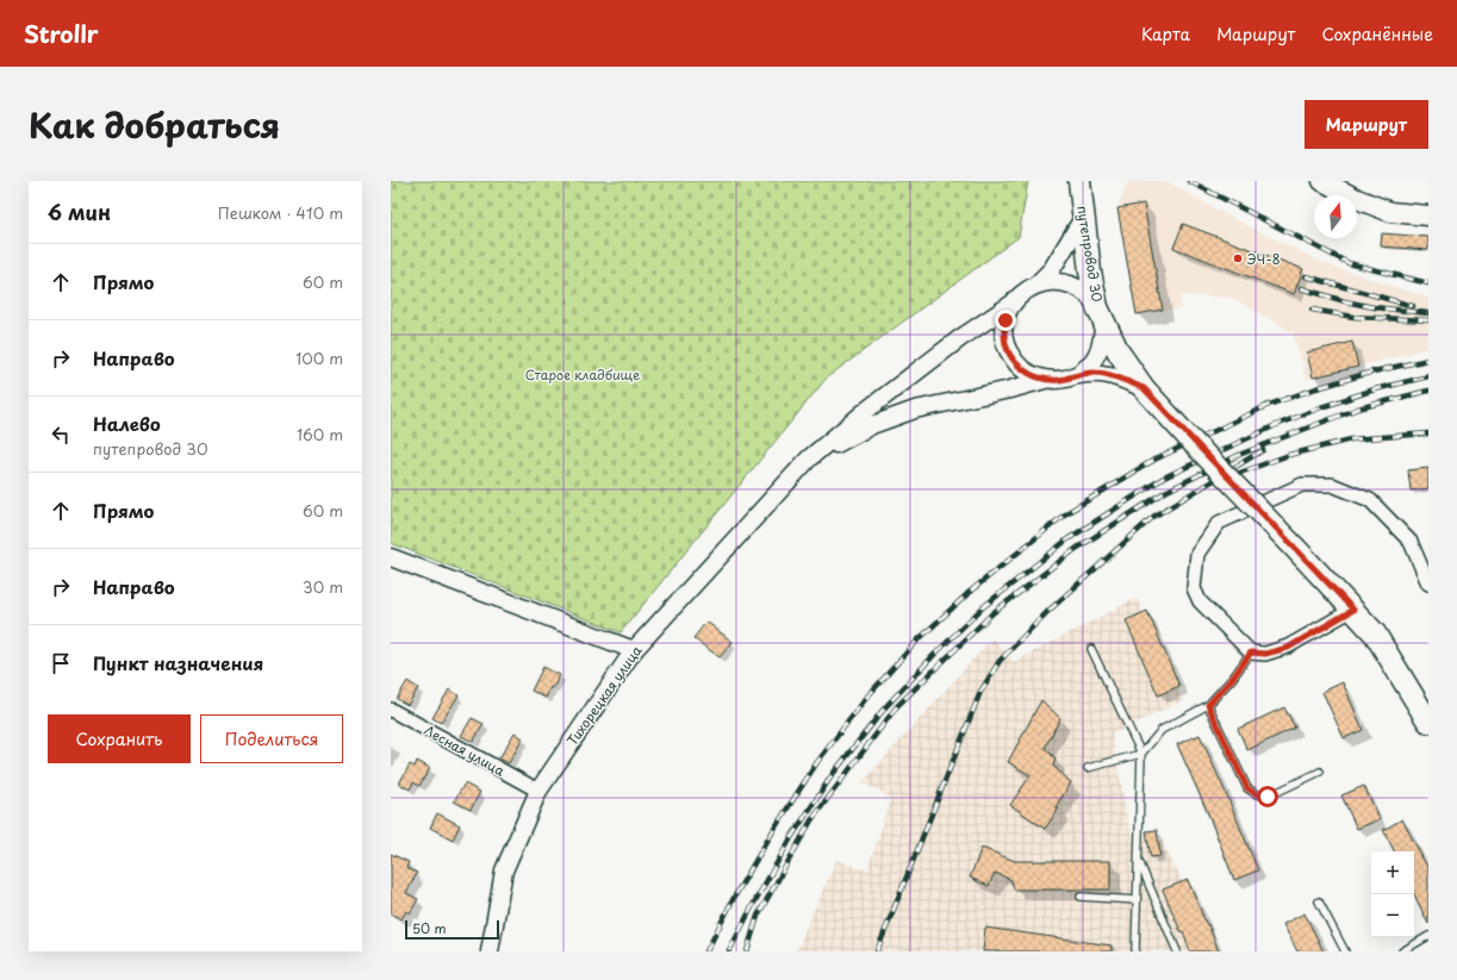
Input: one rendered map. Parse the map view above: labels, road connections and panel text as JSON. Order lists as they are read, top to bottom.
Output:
{
  "streets": {
    "main road": ["путепровод 30"],
    "street": ["Тихорецкая улица", "Лесная улица"]
  },
  "crossings": [
    ["Тихорецкая улица", "Лесная улица"]
  ],
  "parks": ["Старое кладбище"],
  "places": ["ЭЧ-8"],
  "scale_bar": "50 m",
  "north": "top",
  "page": {
    "header": "Strollr",
    "nav": ["Карта", "Маршрут", "Сохранённые"],
    "title": "Как добраться",
    "buttons": [
      "Маршрут",
      ["Сохранить", "Поделиться"]
    ],
    "heading": ["6 мин", "Пешком · 410 m"],
    "list": [
      ["Прямо", "60 m"],
      ["Направо", "100 m"],
      ["Налево", "путепровод 30", "160 m"],
      ["Прямо", "60 m"],
      ["Направо", "30 m"],
      "Пункт назначения"
    ],
    "map_buttons": ["+", "−"],
    "scale": "50 m"
  }
}
